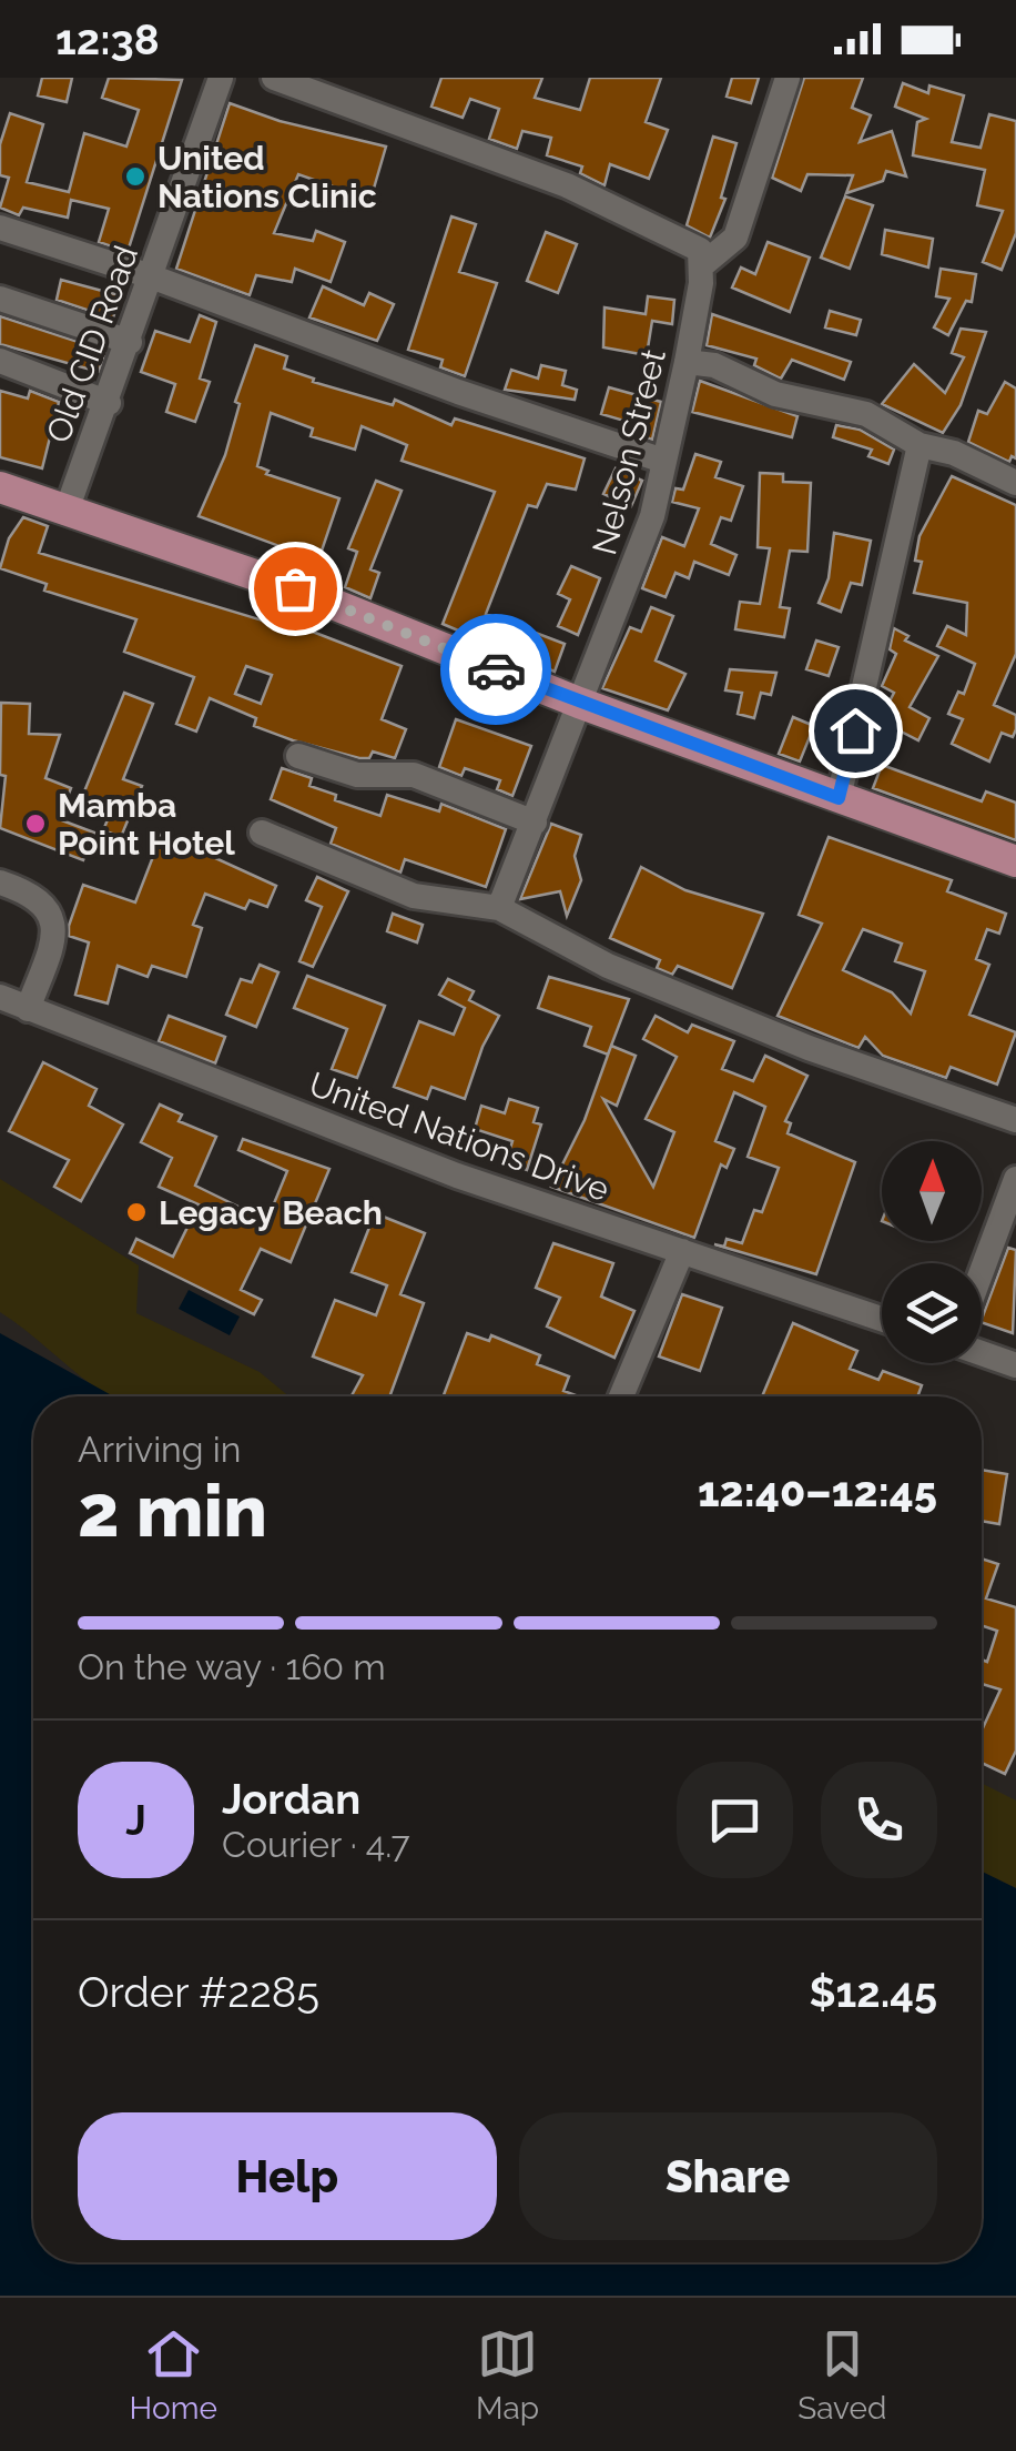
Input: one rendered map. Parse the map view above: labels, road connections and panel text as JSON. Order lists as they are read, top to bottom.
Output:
{
  "streets": {
    "street": ["Old CID Road", "Nelson Street", "United Nations Drive"]
  },
  "places": ["United Nations Clinic", "Mamba Point Hotel", "Legacy Beach"],
  "north": "top",
  "page": {
    "status": "12:38",
    "heading": ["2 min", "Arriving in", "12:40–12:45"],
    "panel": [
      "Jordan",
      "Courier · 4.7",
      "Order #2285",
      "$12.45"
    ],
    "bar": "On the way · 160 m",
    "round": "J",
    "buttons": ["Help", "Share"],
    "tabs": ["Home", "Map", "Saved"]
  }
}
